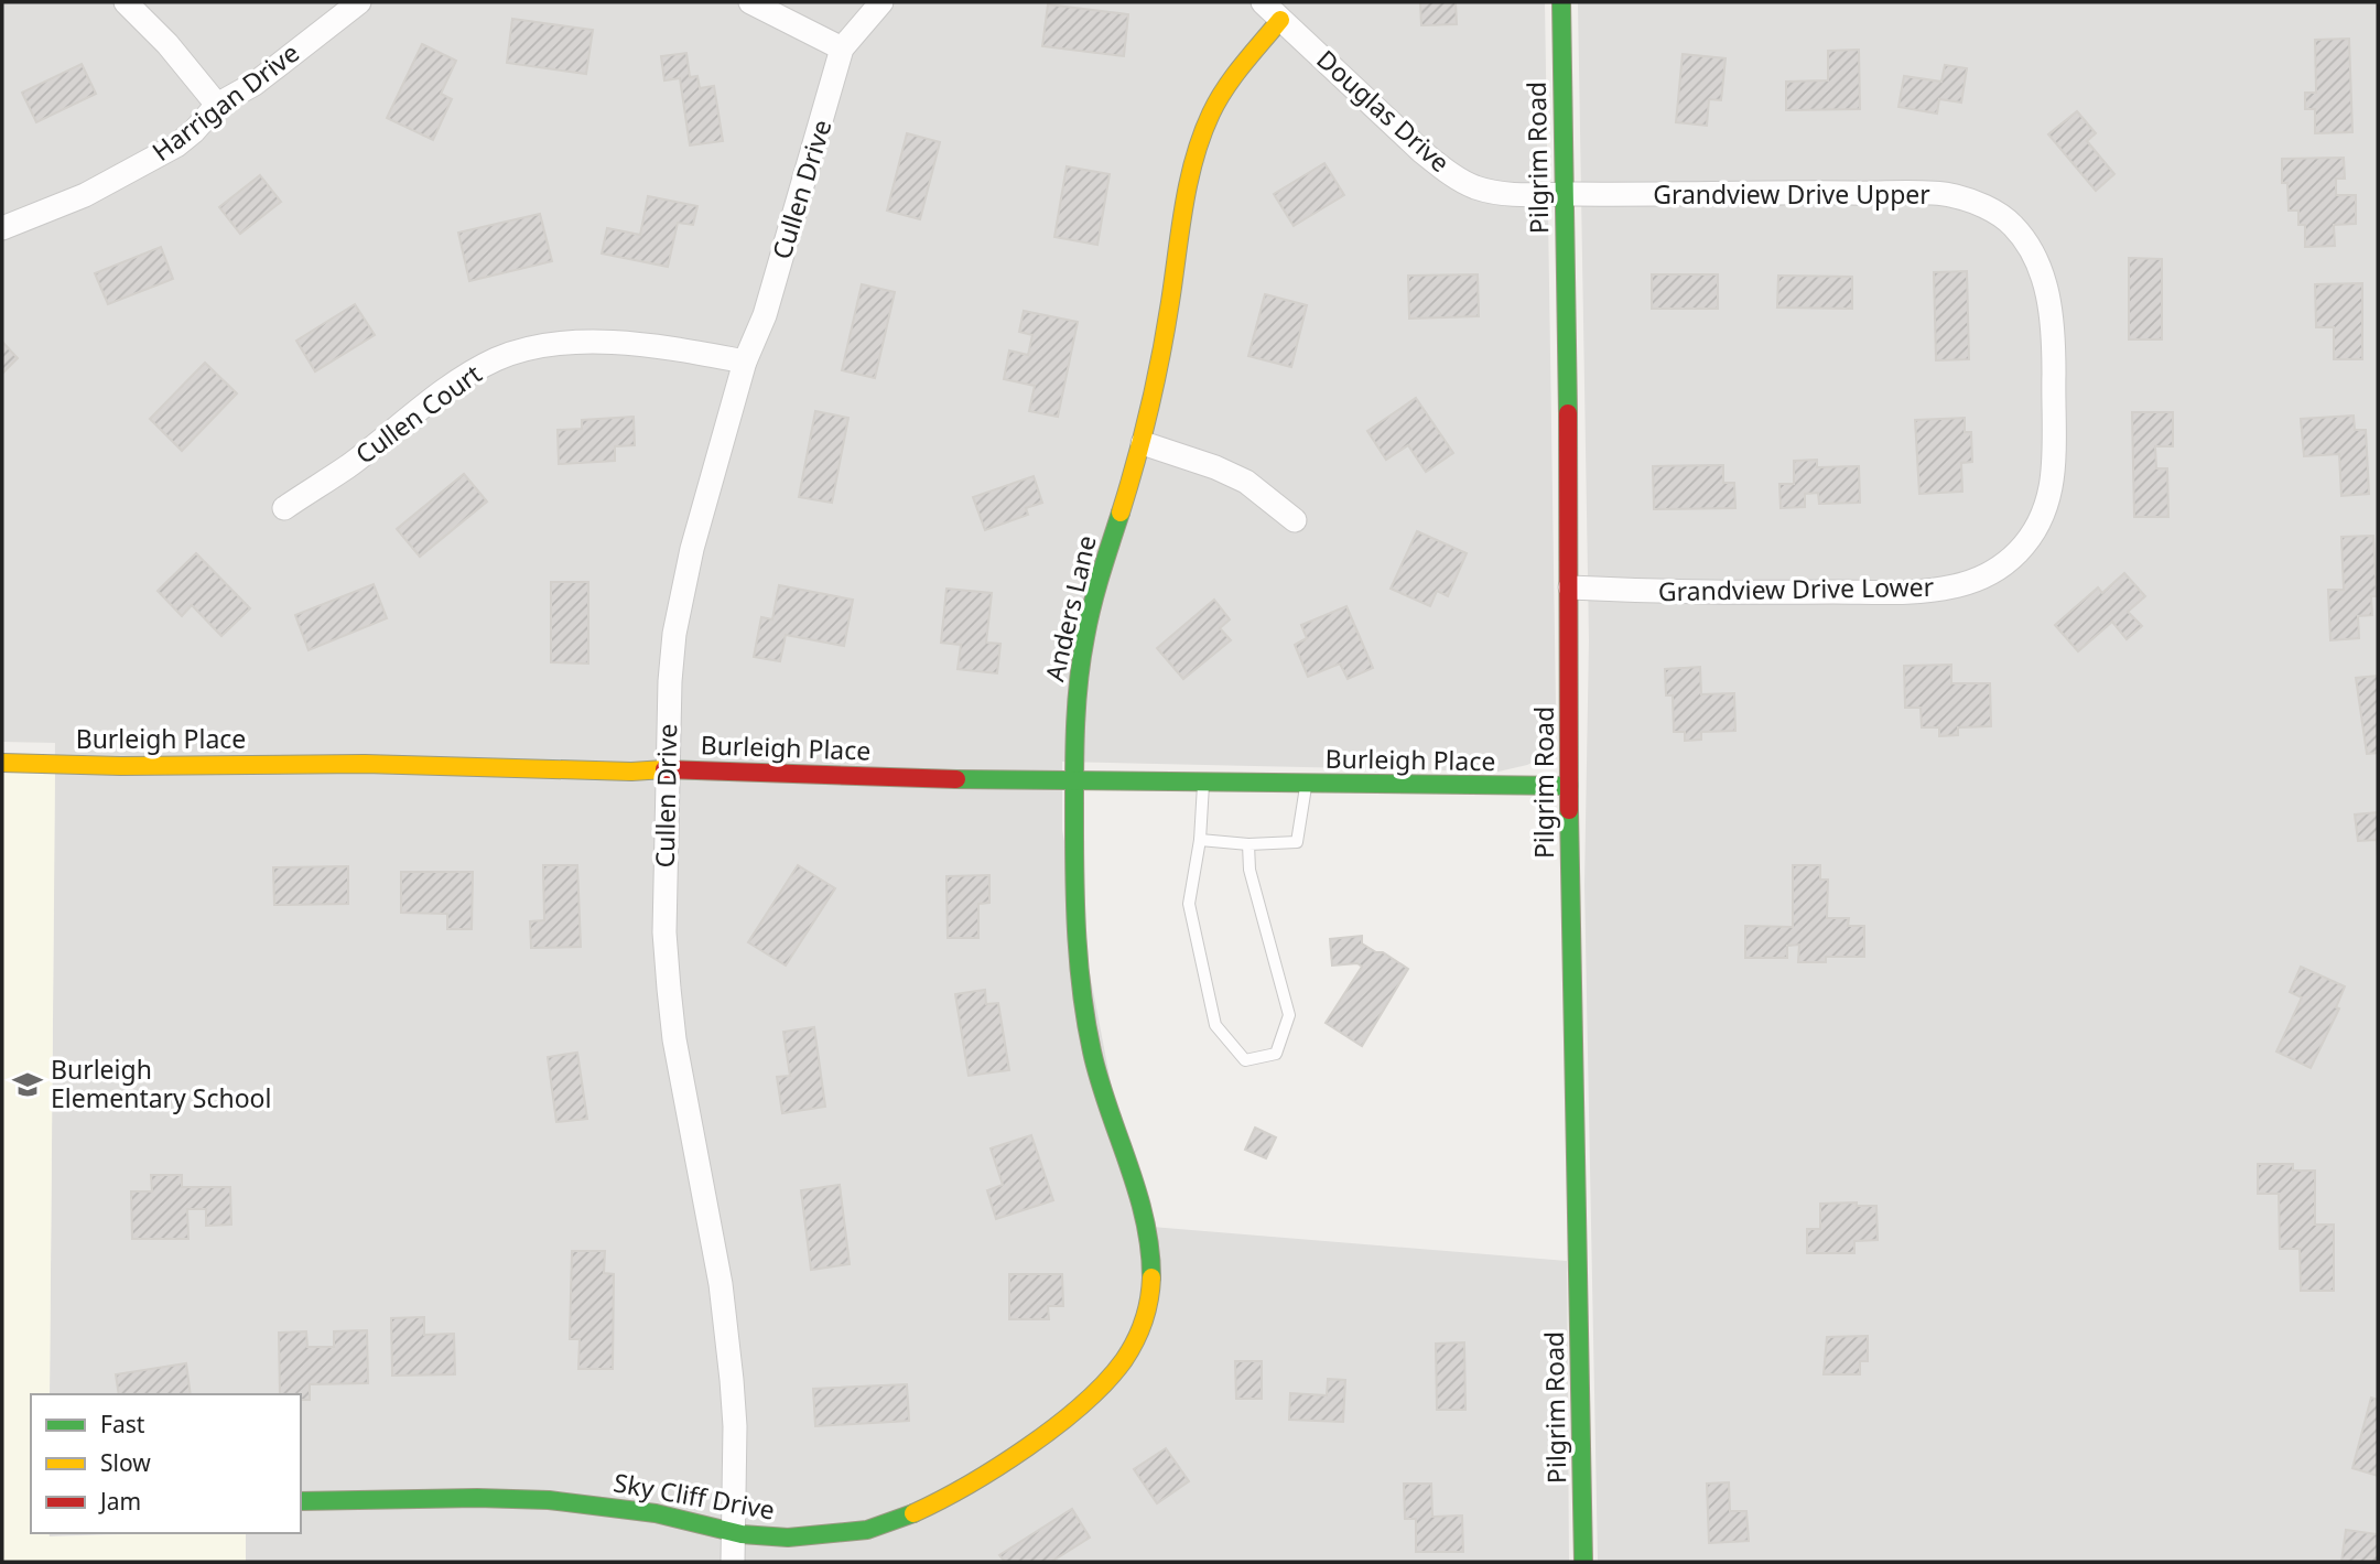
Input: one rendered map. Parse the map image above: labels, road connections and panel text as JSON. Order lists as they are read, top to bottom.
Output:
{
  "streets": {
    "street": [
      "Harrigan Drive",
      "Douglas Drive",
      "Pilgrim Road",
      "Cullen Drive",
      "Grandview Drive Upper",
      "Cullen Court",
      "Grandview Drive Lower",
      "Anders Lane",
      "Burleigh Place",
      "Sky Cliff Drive"
    ]
  },
  "crossings": [
    ["Douglas Drive", "Pilgrim Road"],
    ["Douglas Drive", "Grandview Drive Upper"],
    ["Douglas Drive", "Anders Lane"],
    ["Pilgrim Road", "Grandview Drive Upper"],
    ["Pilgrim Road", "Grandview Drive Lower"],
    ["Pilgrim Road", "Burleigh Place"],
    ["Cullen Drive", "Cullen Court"],
    ["Cullen Drive", "Burleigh Place"],
    ["Cullen Drive", "Sky Cliff Drive"],
    ["Grandview Drive Upper", "Grandview Drive Lower"],
    ["Anders Lane", "Burleigh Place"],
    ["Anders Lane", "Sky Cliff Drive"]
  ],
  "places": {
    "school or university": ["Burleigh Elementary School"]
  },
  "legend": ["Fast", "Slow", "Jam"]
}
